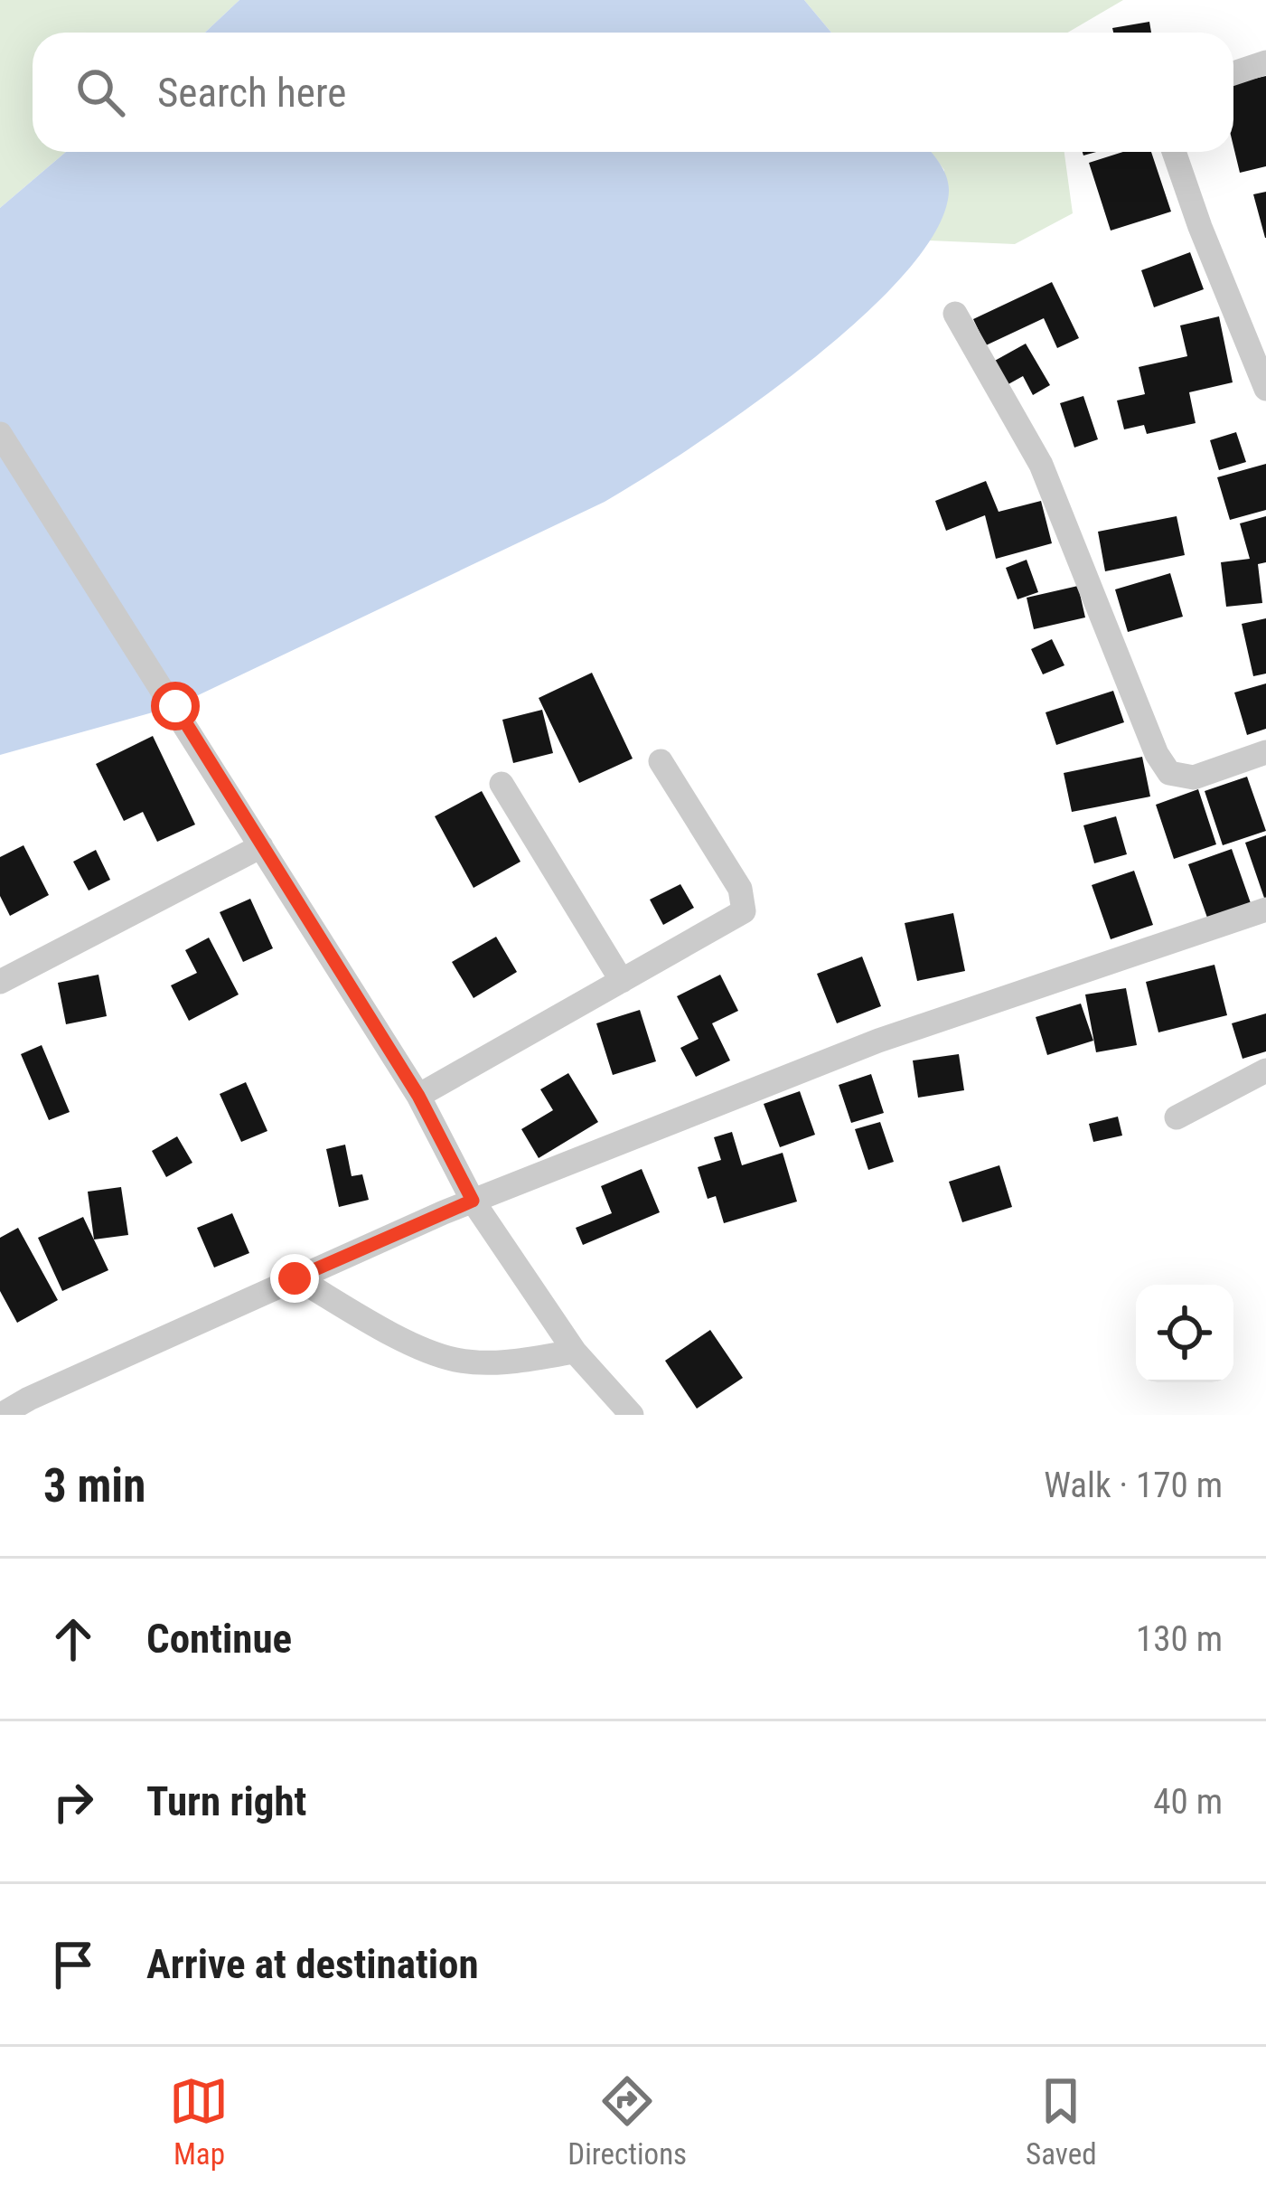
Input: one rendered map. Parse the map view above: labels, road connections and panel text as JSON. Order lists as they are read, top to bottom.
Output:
{
  "page": {
    "search": "Search here",
    "heading": ["3 min", "Walk · 170 m"],
    "list": [
      ["Continue", "130 m"],
      ["Turn right", "40 m"],
      "Arrive at destination"
    ],
    "nav": ["Map", "Directions", "Saved"]
  }
}
